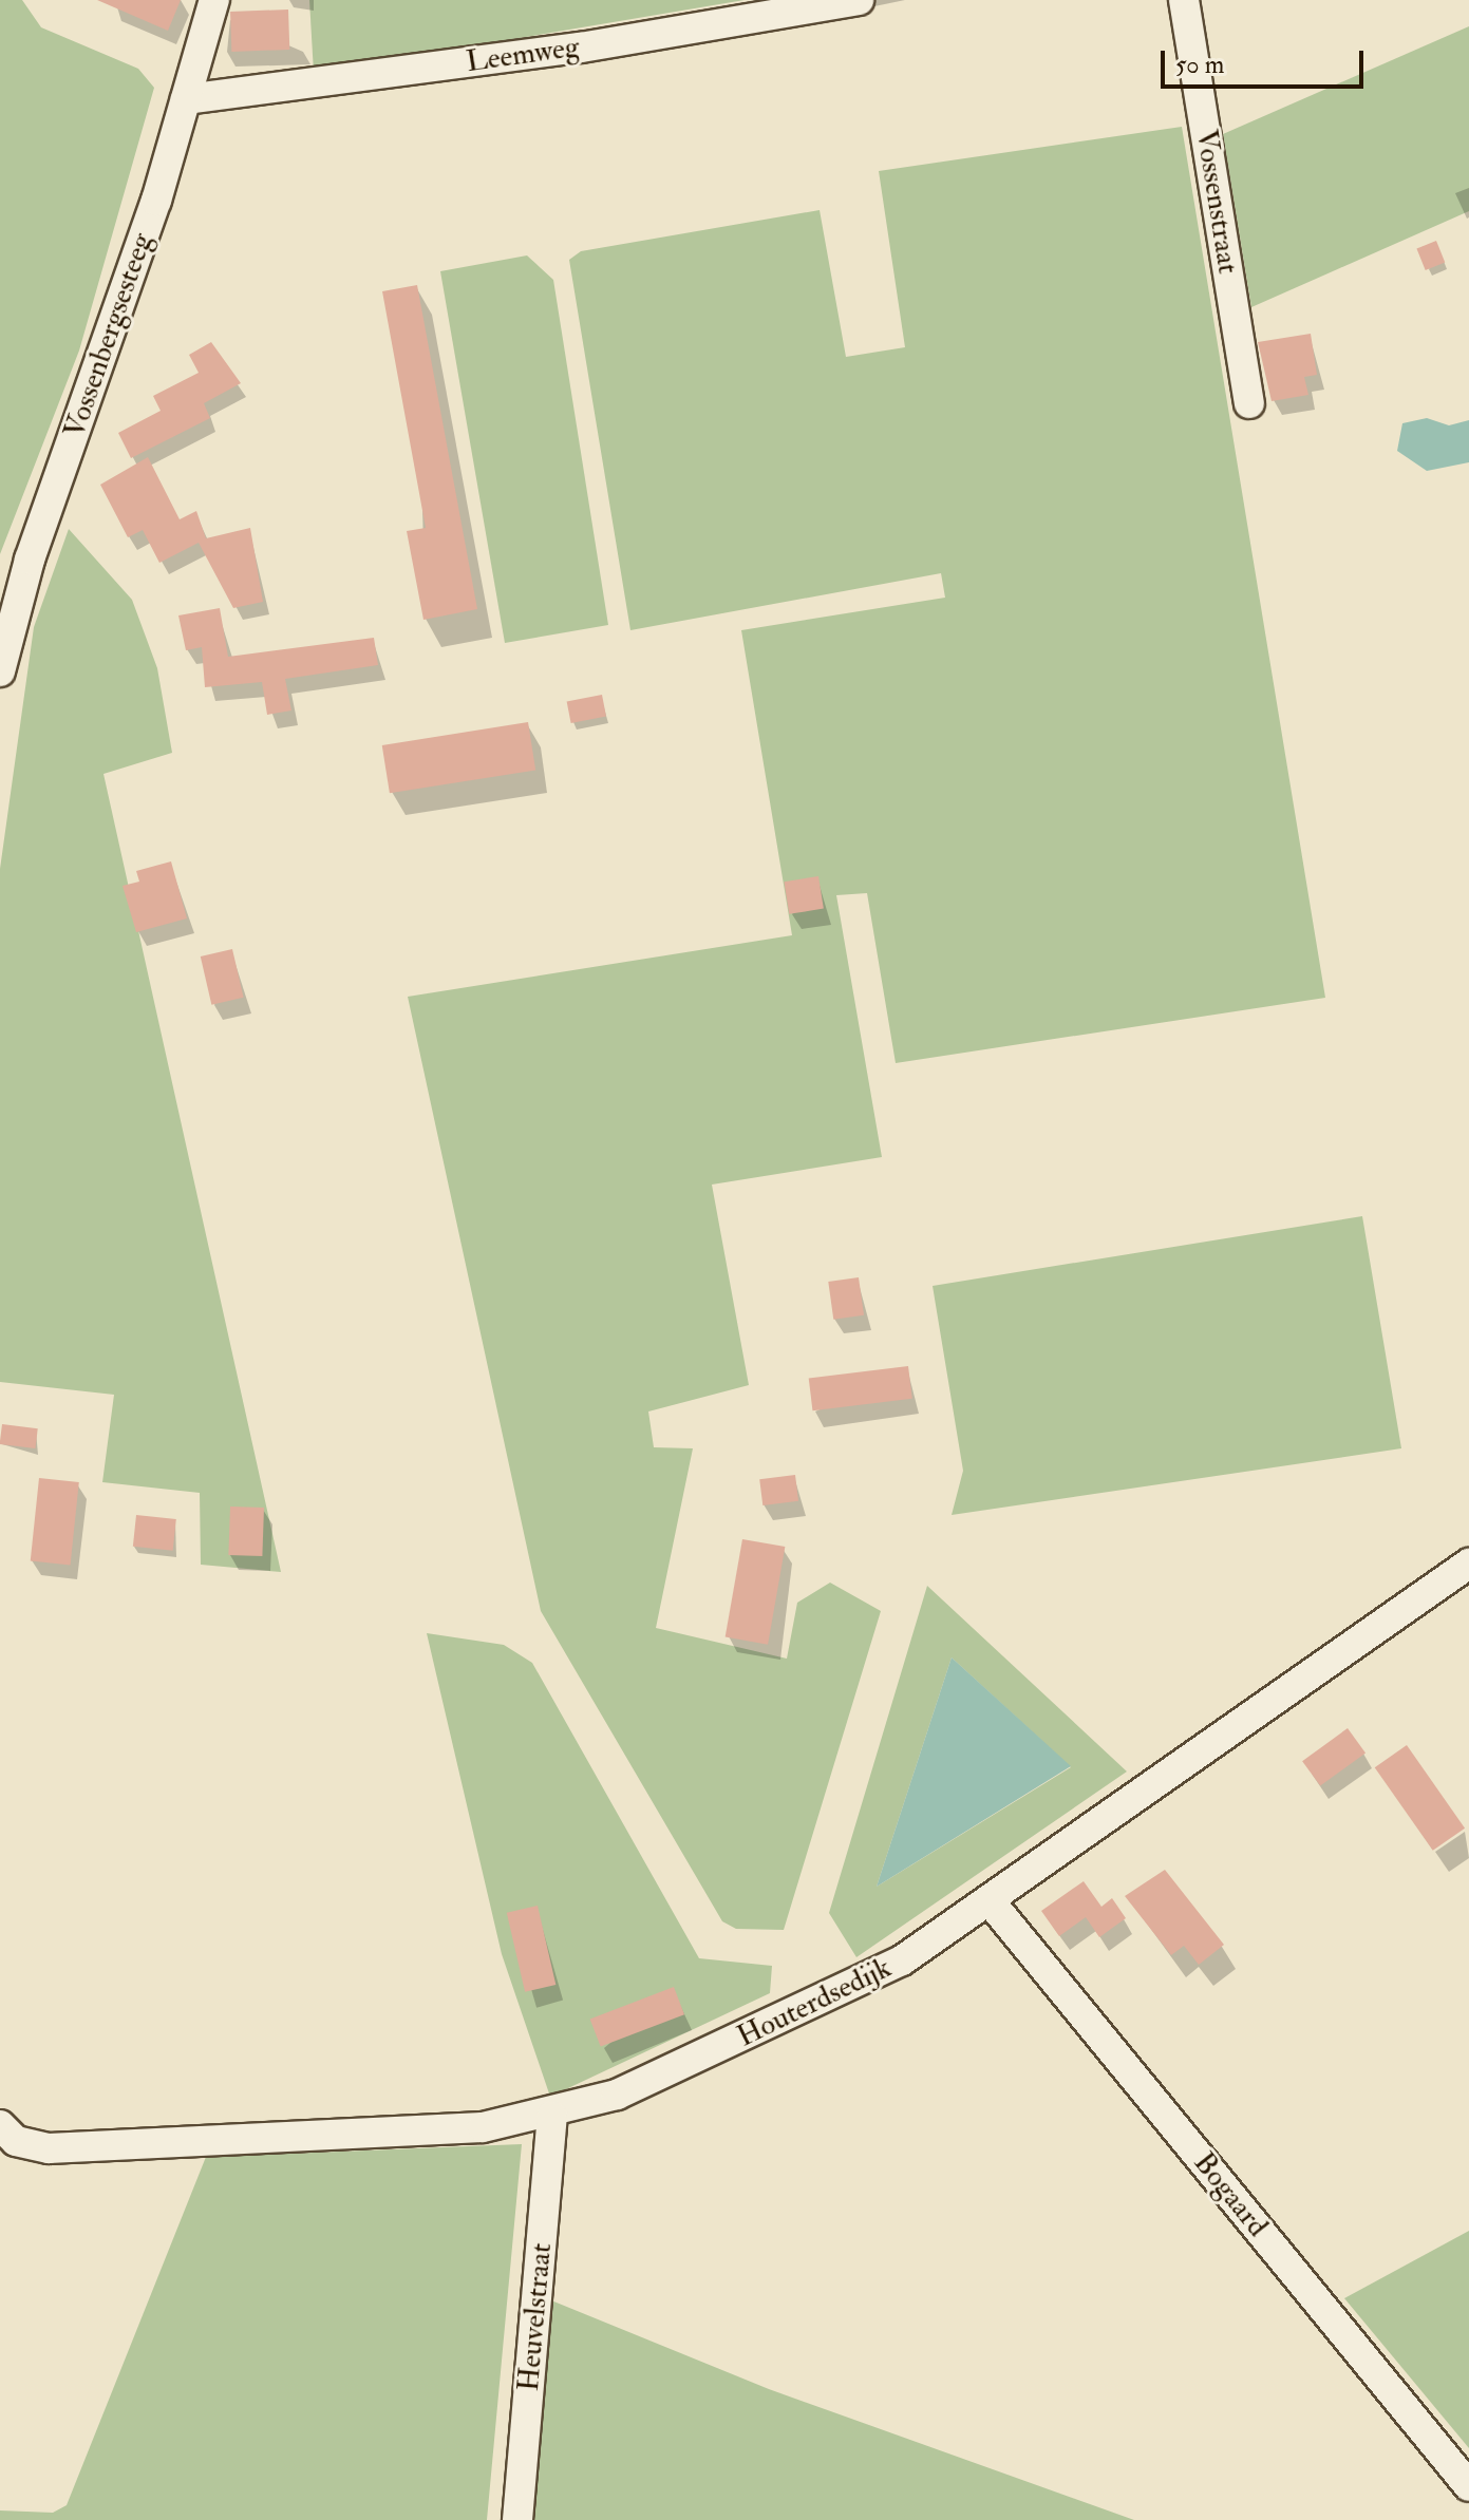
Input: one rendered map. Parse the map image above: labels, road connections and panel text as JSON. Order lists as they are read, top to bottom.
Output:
{
  "streets": {
    "street": [
      "Leemweg",
      "Vossenstraat",
      "Vossenbergsesteeg",
      "Houterdsedijk",
      "Bogaard",
      "Heuvelstraat"
    ]
  },
  "crossings": [
    ["Leemweg", "Vossenbergsesteeg"],
    ["Houterdsedijk", "Bogaard"],
    ["Houterdsedijk", "Heuvelstraat"]
  ],
  "scale_bar": "50 m"
}
